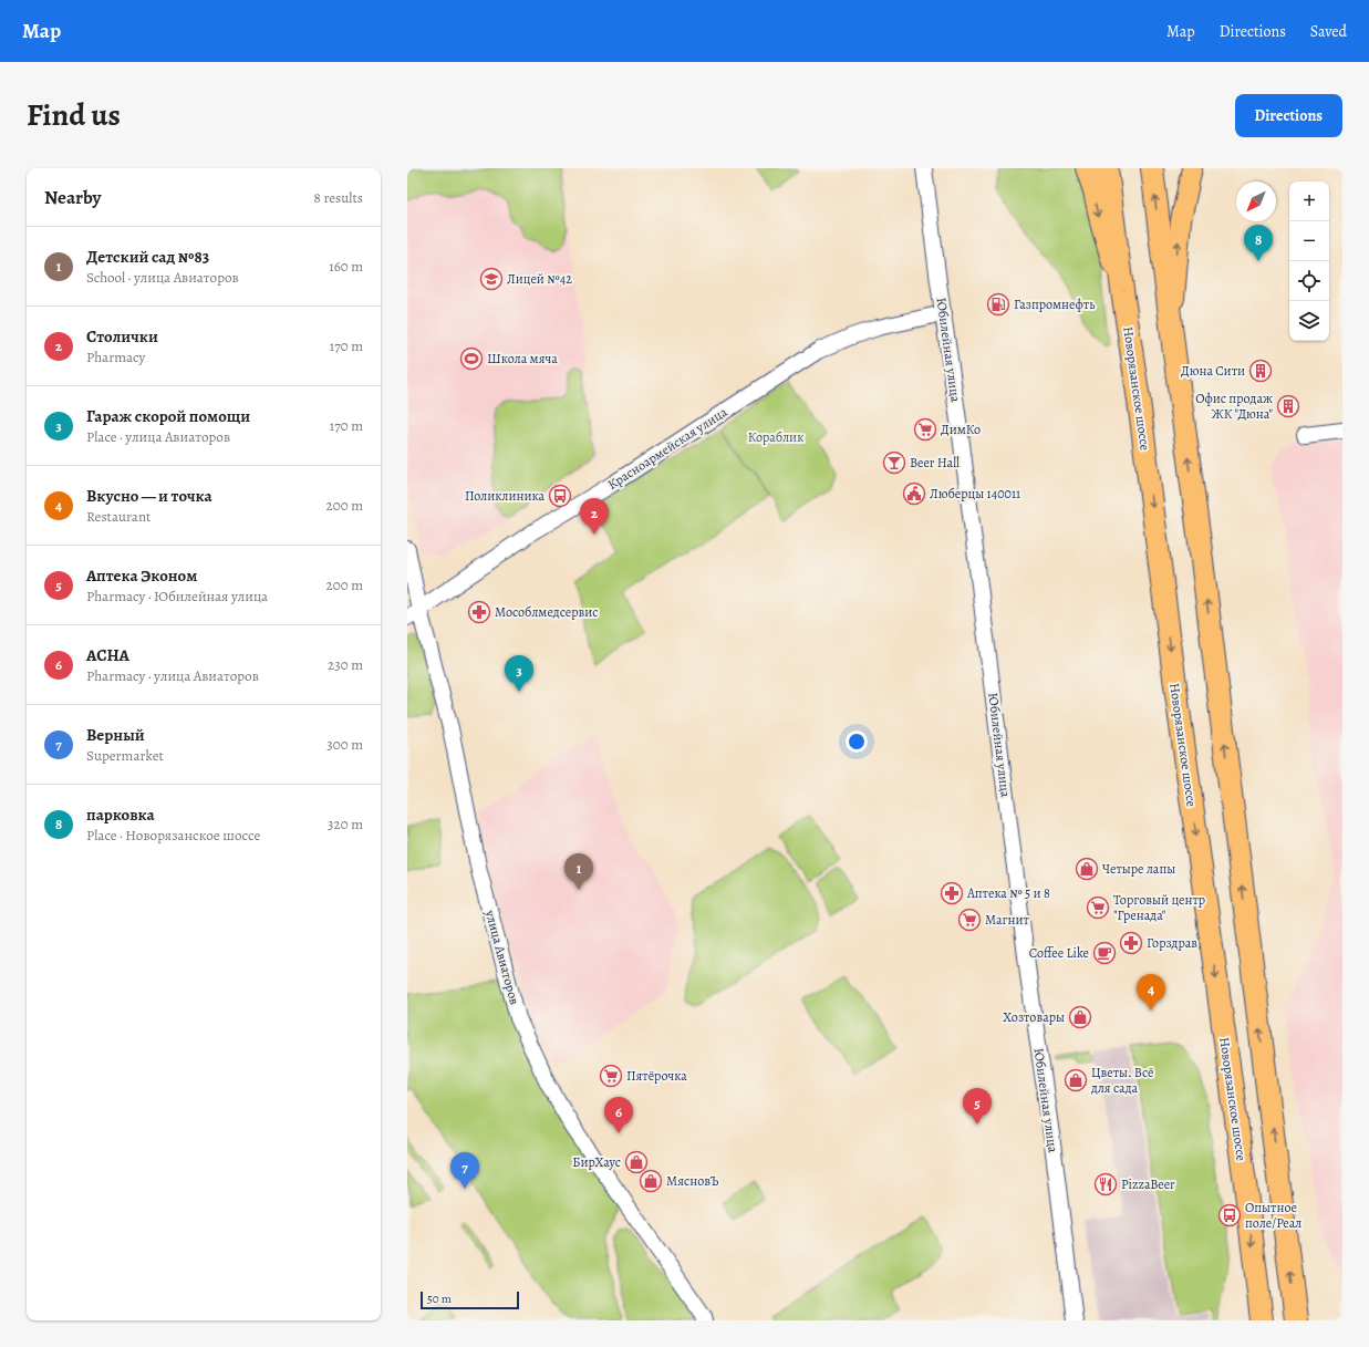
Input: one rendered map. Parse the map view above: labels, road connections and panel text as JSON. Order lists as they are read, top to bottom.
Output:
{
  "streets": {
    "highway": ["Новорязанское шоссе"],
    "street": ["Юбилейная улица", "Красноармейская улица", "улица Авиаторов"]
  },
  "crossings": [
    ["Юбилейная улица", "Красноармейская улица"],
    ["Красноармейская улица", "улица Авиаторов"]
  ],
  "parks": ["Кораблик"],
  "places": {
    "school or university": ["Лицей №42"],
    "fuel station": ["Газпромнефть"],
    "sports": ["Школа мяча"],
    "building": ["Дюна Сити", "Офис продаж ЖК \"Дюна\""],
    "supermarket": [
      "ДимКо",
      "Торговый центр \"Гренада\"",
      "Магнит",
      "Пятёрочка"
    ],
    "bar": ["Beer Hall"],
    "public building": ["Люберцы 140011"],
    "bus stop": ["Поликлиника", "Опытное поле/Реал"],
    "pharmacy": ["Мособлмедсервис", "Аптека № 5 и 8", "Горздрав"],
    "shop": [
      "Четыре лапы",
      "Хозтовары",
      "Цветы. Всё для сада",
      "БирХаус",
      "МясновЪ"
    ],
    "cafe": ["Coffee Like"],
    "restaurant": ["PizzaBeer"]
  },
  "scale_bar": "50 m",
  "north": "bottom left",
  "page": {
    "header": "Map",
    "nav": ["Map", "Directions", "Saved"],
    "title": "Find us",
    "buttons": "Directions",
    "heading": ["Nearby", "8 results"],
    "map_buttons": ["+", "−"],
    "pins": [
      "8",
      "2",
      "3",
      "1",
      "4",
      "5",
      "6",
      "7"
    ],
    "list": [
      {
        "mark": "1",
        "name": "Детский сад №83",
        "note": "School · улица Авиаторов",
        "value": "160 m"
      },
      {
        "mark": "2",
        "name": "Столички",
        "note": "Pharmacy",
        "value": "170 m"
      },
      {
        "mark": "3",
        "name": "Гараж скорой помощи",
        "note": "Place · улица Авиаторов",
        "value": "170 m"
      },
      {
        "mark": "4",
        "name": "Вкусно — и точка",
        "note": "Restaurant",
        "value": "200 m"
      },
      {
        "mark": "5",
        "name": "Аптека Эконом",
        "note": "Pharmacy · Юбилейная улица",
        "value": "200 m"
      },
      {
        "mark": "6",
        "name": "АСНА",
        "note": "Pharmacy · улица Авиаторов",
        "value": "230 m"
      },
      {
        "mark": "7",
        "name": "Верный",
        "note": "Supermarket",
        "value": "300 m"
      },
      {
        "mark": "8",
        "name": "парковка",
        "note": "Place · Новорязанское шоссе",
        "value": "320 m"
      }
    ],
    "scale": "50 m"
  }
}
